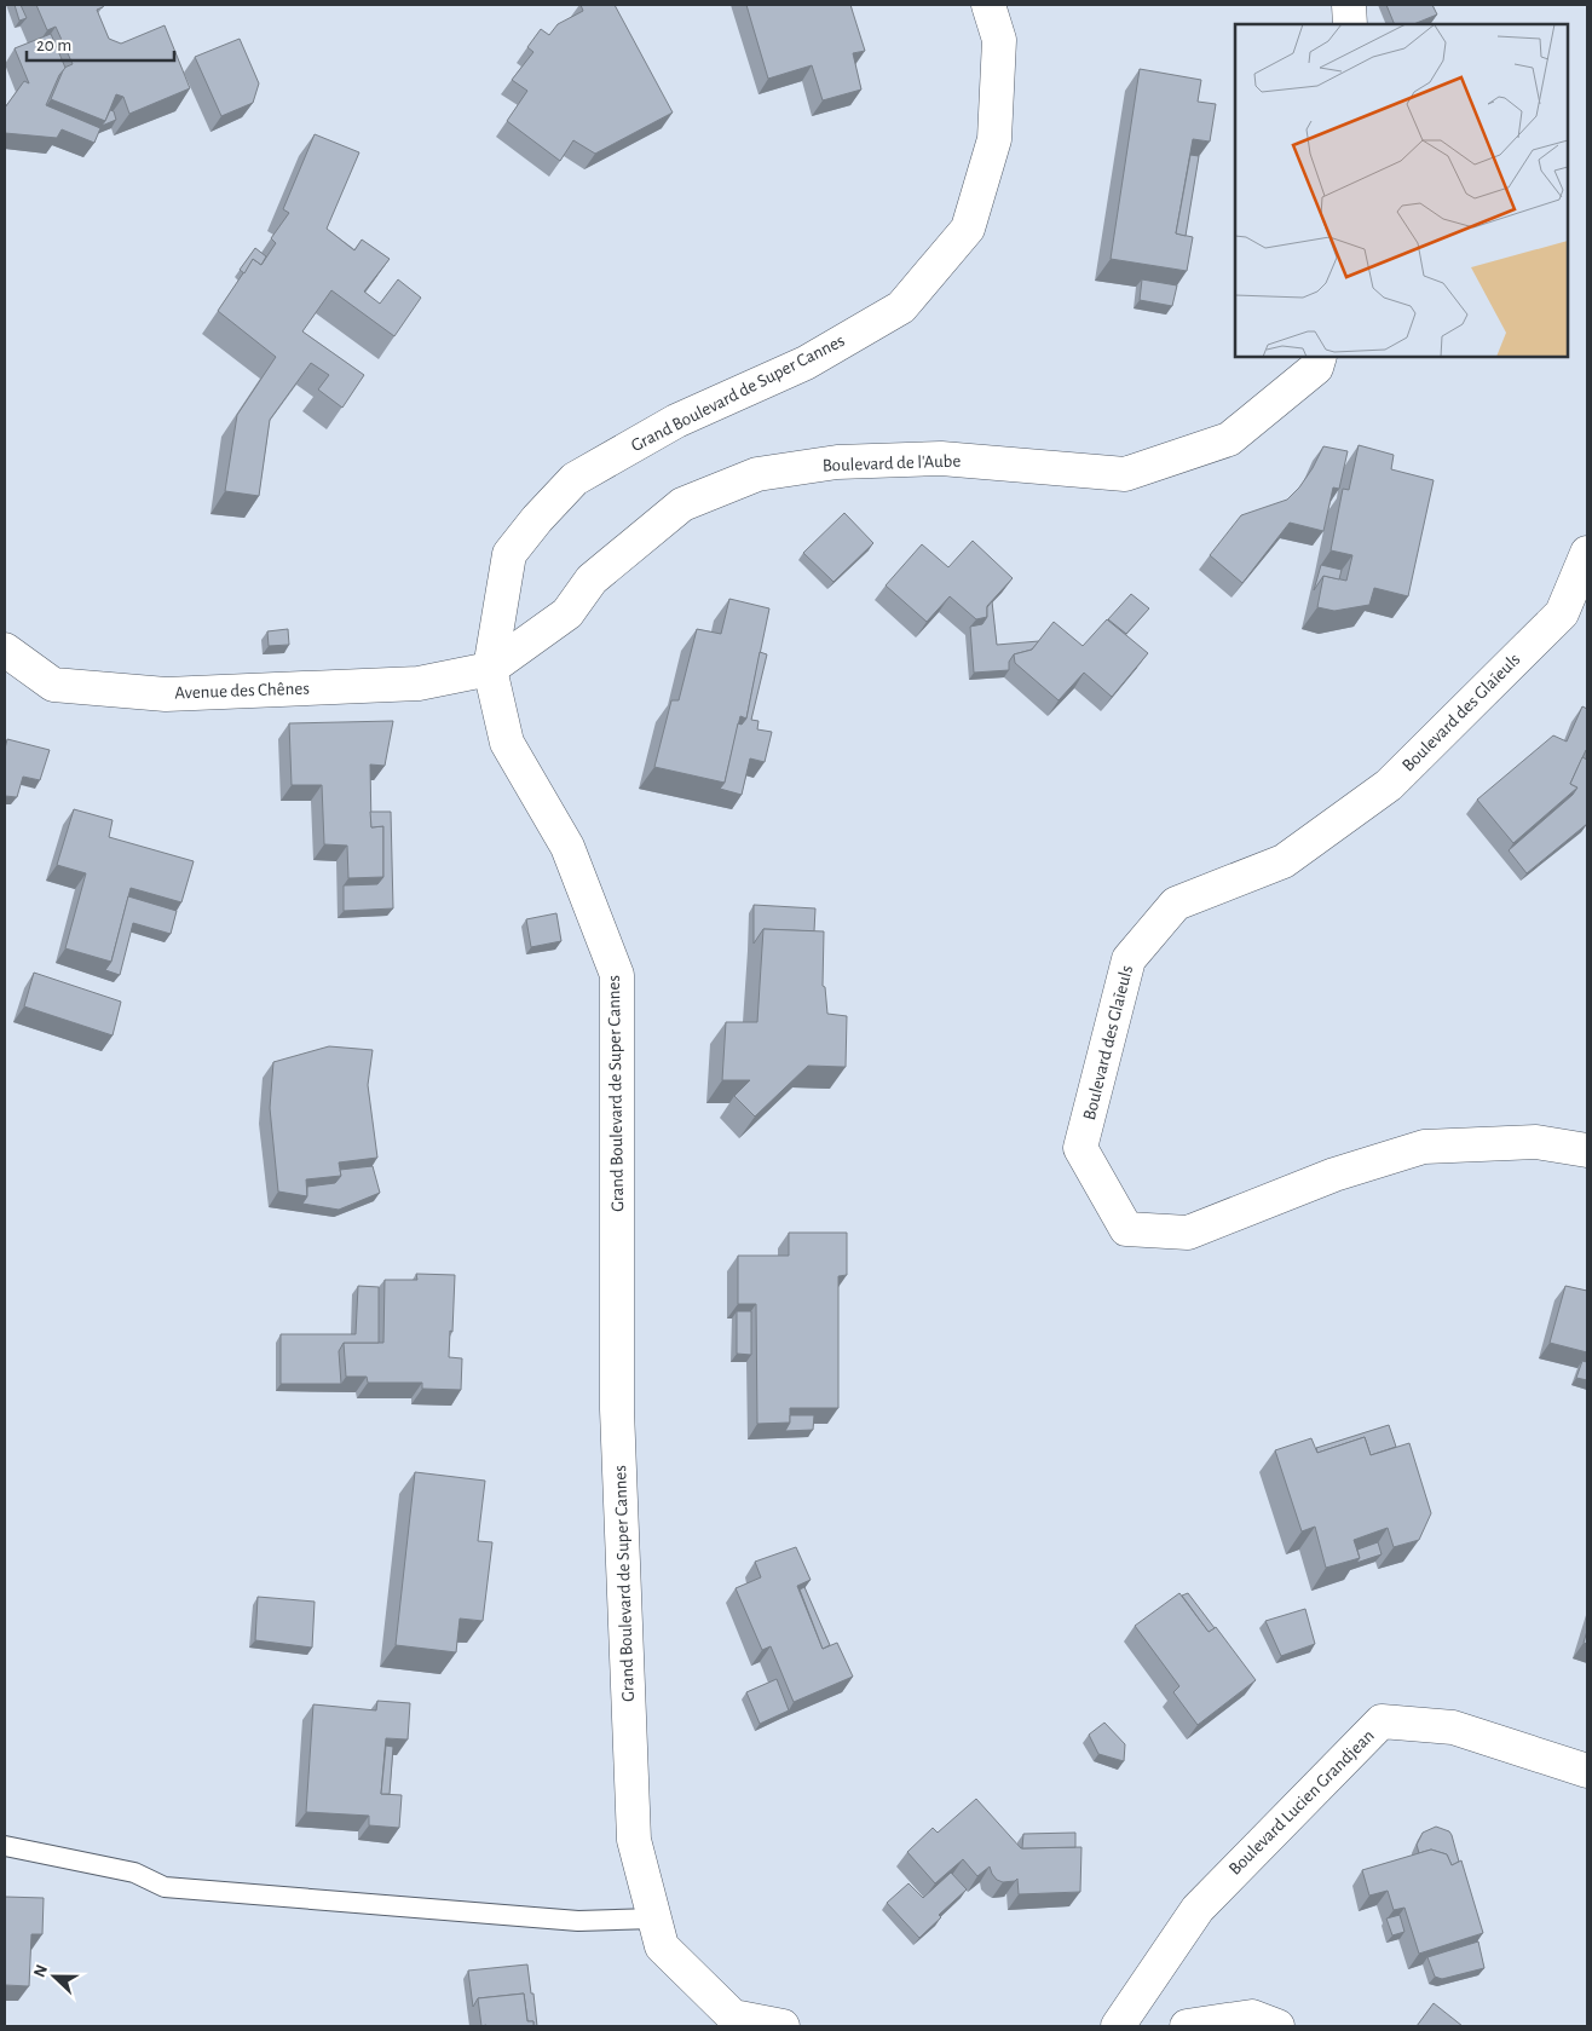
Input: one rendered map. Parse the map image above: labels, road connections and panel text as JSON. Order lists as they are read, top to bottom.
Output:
{
  "streets": {
    "street": [
      "Grand Boulevard de Super Cannes",
      "Boulevard de l'Aube",
      "Avenue des Chênes",
      "Boulevard des Glaïeuls",
      "Boulevard Lucien Grandjean"
    ]
  },
  "crossings": [
    ["Grand Boulevard de Super Cannes", "Boulevard de l'Aube"],
    ["Grand Boulevard de Super Cannes", "Avenue des Chênes"],
    ["Boulevard de l'Aube", "Avenue des Chênes"]
  ],
  "scale_bar": "20 m",
  "north": "left"
}
